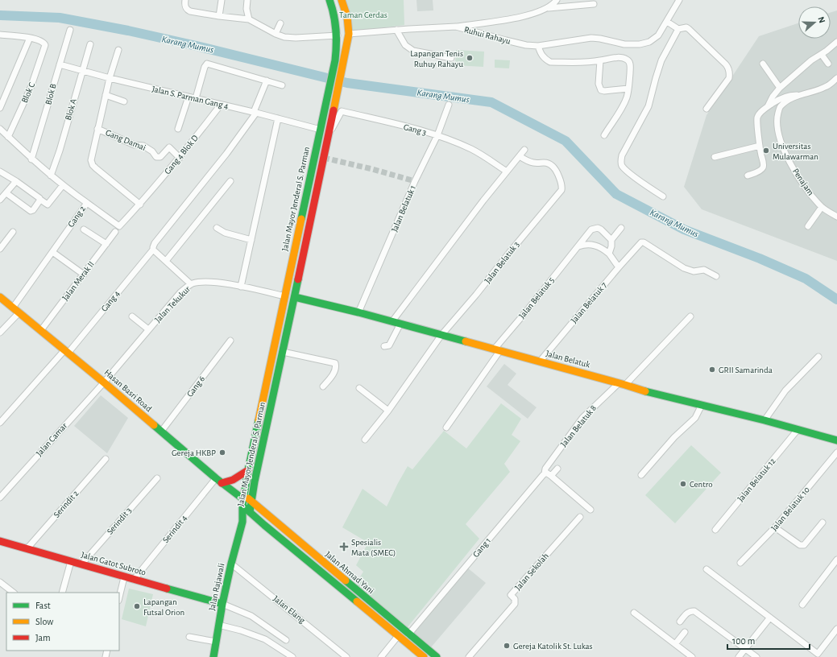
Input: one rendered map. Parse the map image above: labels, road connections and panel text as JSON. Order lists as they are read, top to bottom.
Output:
{
  "streets": {
    "main road": [
      "Jalan Mayor Jenderal S. Parman",
      "Jalan Belatuk",
      "Hasan Basri Road",
      "Jalan Gatot Subroto",
      "Jalan Ahmad Yani",
      "Jalan Rajawali"
    ],
    "street": [
      "Ruhui Rahayu",
      "Blok C",
      "Blok B",
      "Jalan S. Parman Gang 4",
      "Blok A",
      "Gang 3",
      "Gang Damai",
      "Gang 4 Blok D",
      "Penajam",
      "Jalan Belatuk 1",
      "Gang 2",
      "Jalan Belatuk 3",
      "Jalan Merak II",
      "Jalan Belatuk 5",
      "Gang 4",
      "Jalan Belatuk 7",
      "Jalan Tekukur",
      "Gang 6",
      "Jalan Belatuk 8",
      "Jalan Camar",
      "Jalan Belatuk 12",
      "Serindit 2",
      "Jalan Belatuk 10",
      "Serindit 3",
      "Serindit 4",
      "Gang 1",
      "Jalan Sekolah",
      "Jalan Elang"
    ]
  },
  "crossings": [
    ["Ruhui Rahayu", "Jalan Mayor Jenderal S. Parman"],
    ["Blok C", "Gang 2"],
    ["Blok B", "Jalan S. Parman Gang 4"],
    ["Blok B", "Gang 2"],
    ["Jalan S. Parman Gang 4", "Blok A"],
    ["Jalan S. Parman Gang 4", "Gang 4 Blok D"],
    ["Jalan S. Parman Gang 4", "Jalan Mayor Jenderal S. Parman"],
    ["Jalan S. Parman Gang 4", "Gang 4"],
    ["Blok A", "Gang 2"],
    ["Gang 3", "Jalan Mayor Jenderal S. Parman"],
    ["Gang 3", "Jalan Belatuk 1"],
    ["Gang Damai", "Gang 4 Blok D"],
    ["Gang 4 Blok D", "Gang 2"],
    ["Jalan Mayor Jenderal S. Parman", "Jalan Tekukur"],
    ["Jalan Mayor Jenderal S. Parman", "Jalan Belatuk"],
    ["Jalan Mayor Jenderal S. Parman", "Hasan Basri Road"],
    ["Jalan Mayor Jenderal S. Parman", "Jalan Ahmad Yani"],
    ["Jalan Mayor Jenderal S. Parman", "Jalan Rajawali"],
    ["Jalan Belatuk 1", "Jalan Belatuk"],
    ["Gang 2", "Hasan Basri Road"],
    ["Jalan Belatuk 3", "Jalan Belatuk"],
    ["Jalan Merak II", "Hasan Basri Road"],
    ["Jalan Belatuk 5", "Jalan Belatuk"],
    ["Gang 4", "Hasan Basri Road"],
    ["Jalan Belatuk 7", "Jalan Belatuk"],
    ["Jalan Tekukur", "Hasan Basri Road"],
    ["Jalan Tekukur", "Jalan Camar"],
    ["Jalan Belatuk", "Jalan Belatuk 8"],
    ["Jalan Belatuk", "Jalan Belatuk 12"],
    ["Gang 6", "Hasan Basri Road"],
    ["Hasan Basri Road", "Jalan Camar"],
    ["Hasan Basri Road", "Serindit 4"],
    ["Hasan Basri Road", "Jalan Ahmad Yani"],
    ["Jalan Belatuk 8", "Gang 1"],
    ["Serindit 2", "Jalan Gatot Subroto"],
    ["Serindit 3", "Jalan Gatot Subroto"],
    ["Serindit 4", "Jalan Gatot Subroto"],
    ["Gang 1", "Jalan Ahmad Yani"],
    ["Jalan Gatot Subroto", "Jalan Rajawali"],
    ["Jalan Rajawali", "Jalan Elang"]
  ],
  "water": ["Karang Mumus"],
  "parks": ["Taman Cerdas"],
  "places": {
    "other": [
      "Lapangan Tenis Ruhuy Rahayu",
      "Universitas Mulawarman",
      "GRII Samarinda",
      "Gereja HKBP",
      "Centro",
      "Lapangan Futsal Orion",
      "Gereja Katolik St. Lukas"
    ],
    "health": ["Spesialis Mata (SMEC)"]
  },
  "legend": ["Fast", "Slow", "Jam"],
  "scale_bar": "100 m",
  "north": "right"
}
